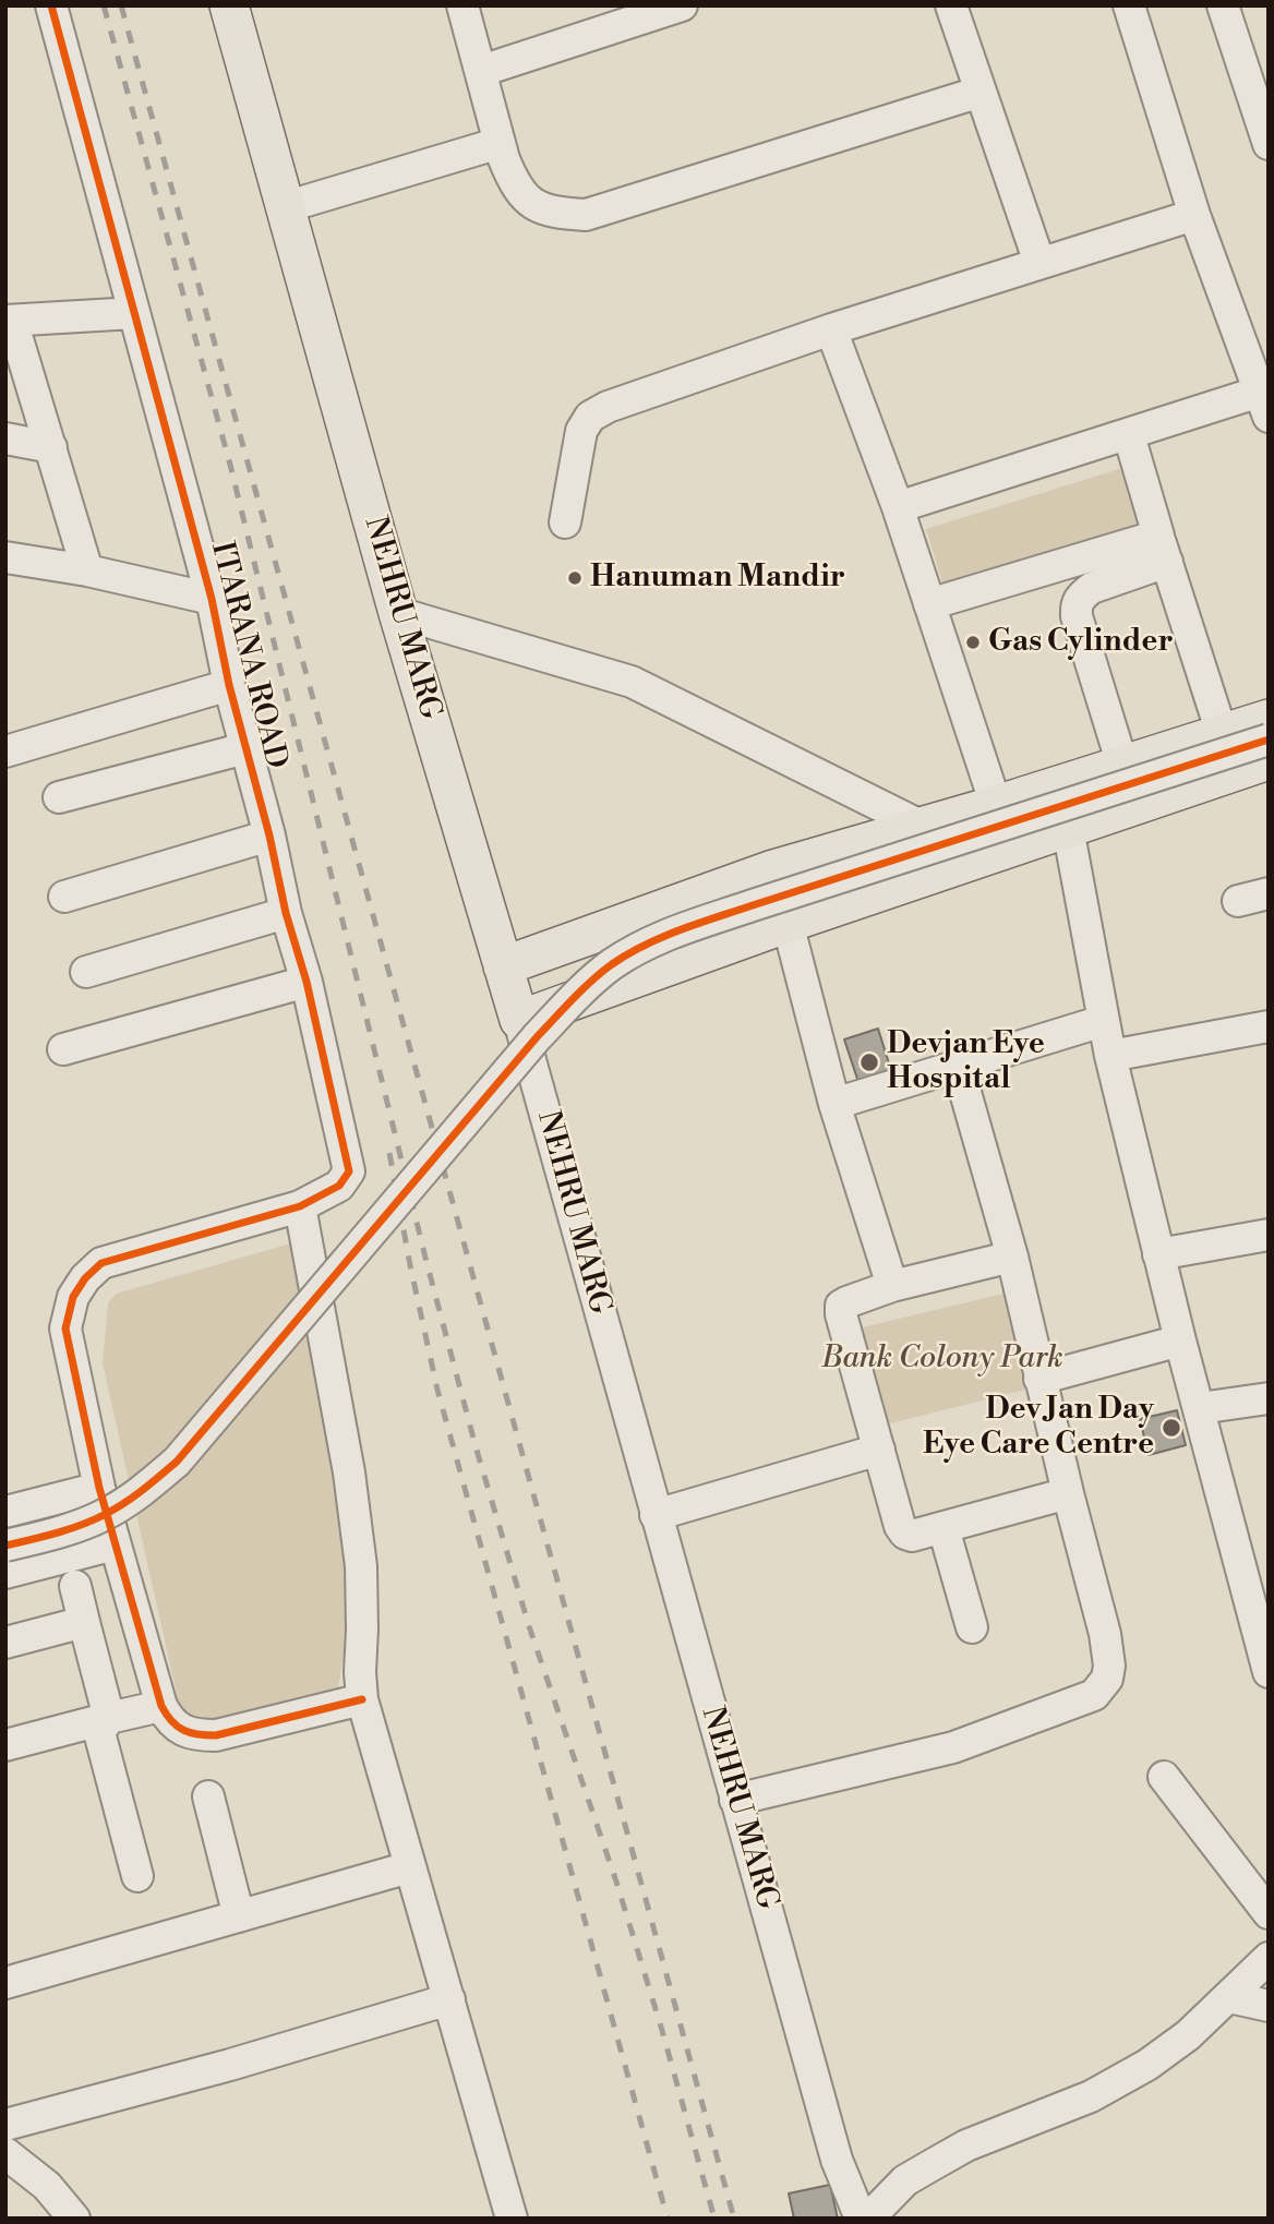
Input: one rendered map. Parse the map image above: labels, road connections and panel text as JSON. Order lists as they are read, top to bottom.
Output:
{
  "streets": {
    "main road": ["NEHRU MARG"],
    "street": ["ITARANA ROAD"]
  },
  "parks": ["Bank Colony Park"],
  "places": [
    "Hanuman Mandir",
    "Gas Cylinder",
    "Devjan Eye Hospital",
    "Dev Jan Day Eye Care Centre"
  ]
}
